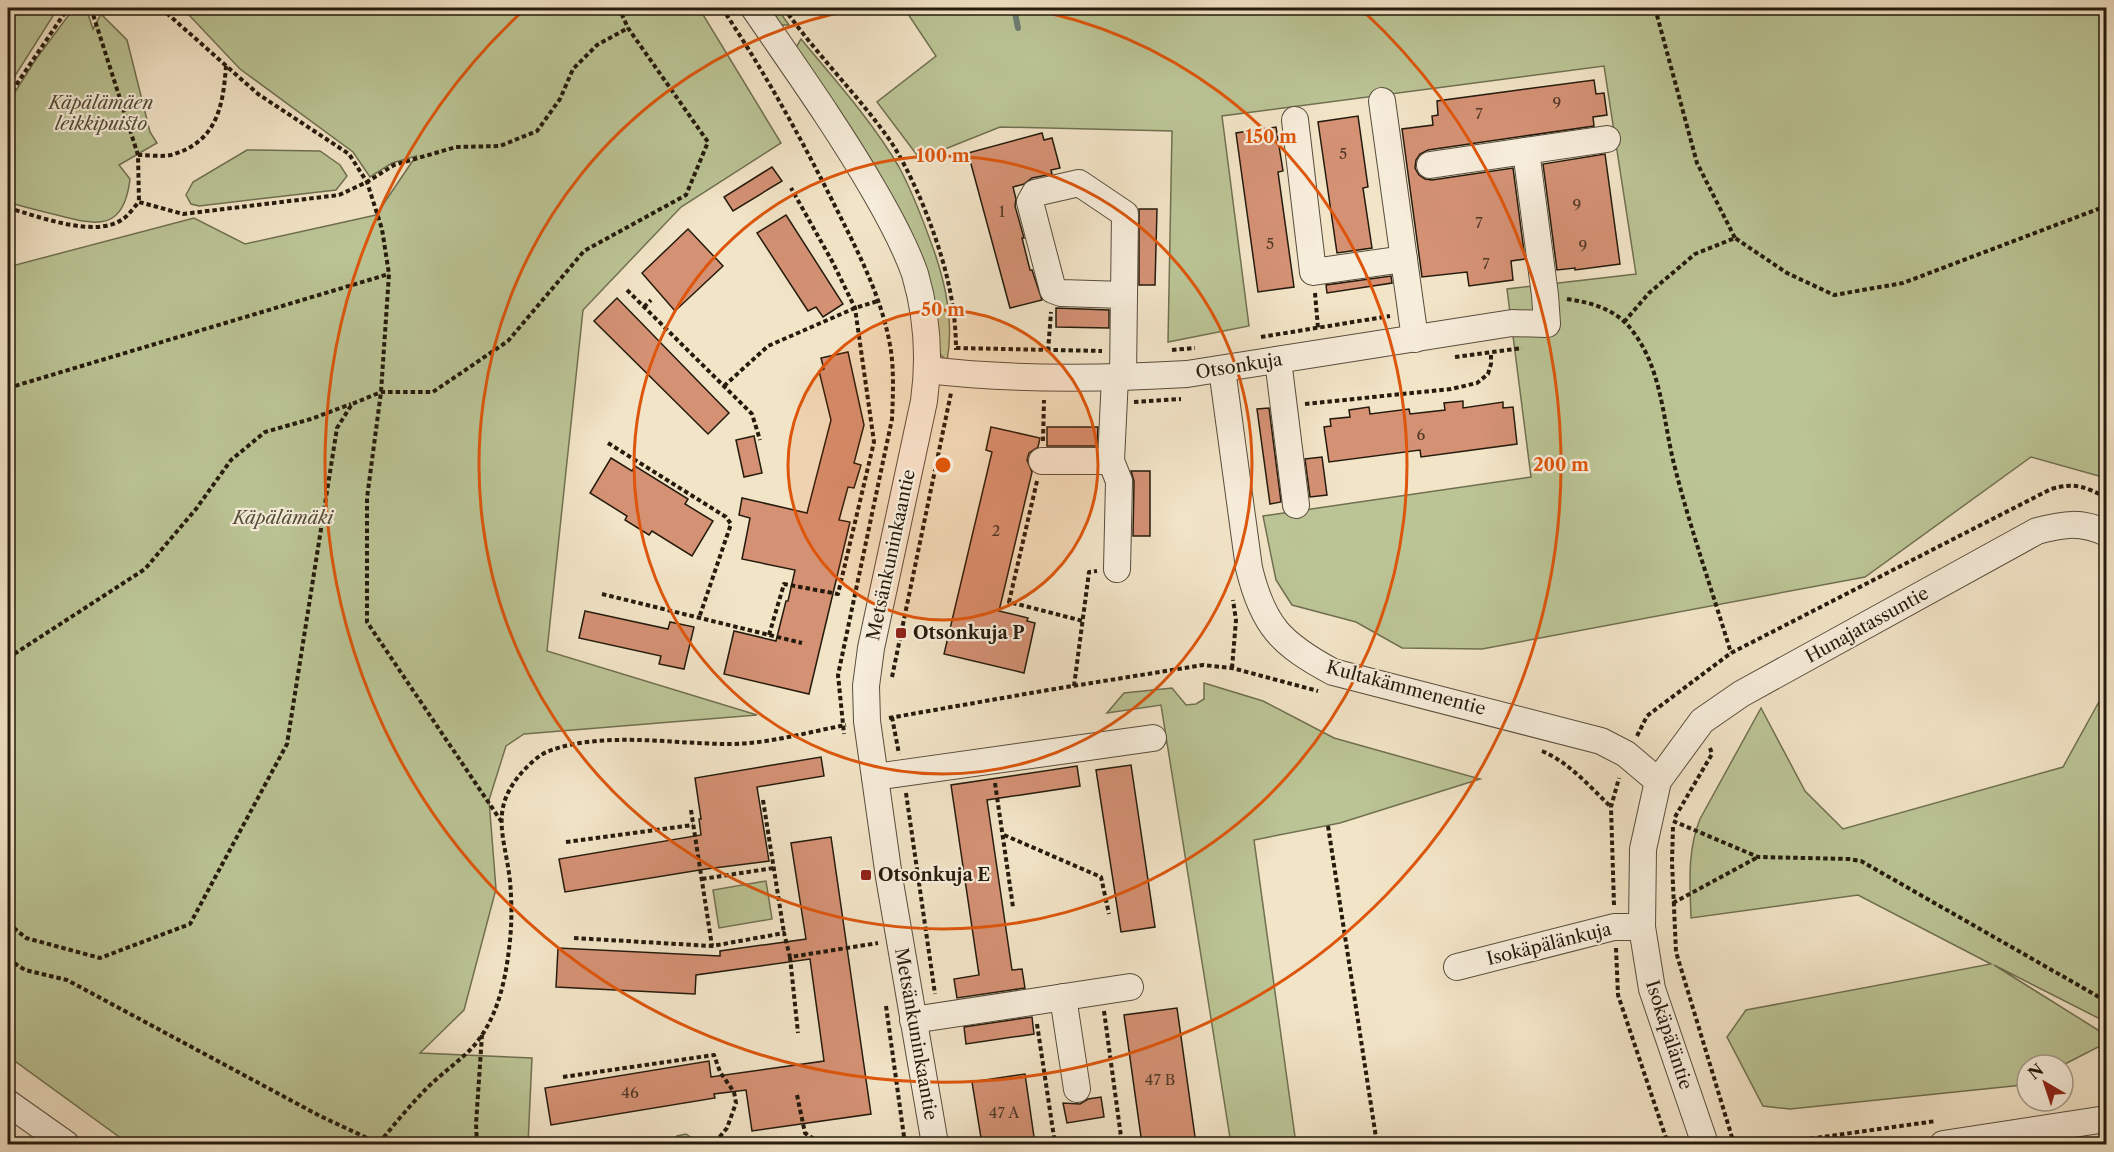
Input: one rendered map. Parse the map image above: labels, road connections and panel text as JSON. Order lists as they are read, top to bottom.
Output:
{
  "streets": {
    "street": [
      "Otsonkuja",
      "Metsänkuninkaantie",
      "Hunajatassuntie",
      "Kultakämmenentie",
      "Isokäpälänkuja",
      "Isokäpäläntie"
    ]
  },
  "crossings": [
    ["Otsonkuja", "Metsänkuninkaantie"],
    ["Otsonkuja", "Kultakämmenentie"],
    ["Hunajatassuntie", "Kultakämmenentie"],
    ["Hunajatassuntie", "Isokäpäläntie"],
    ["Kultakämmenentie", "Isokäpäläntie"],
    ["Isokäpälänkuja", "Isokäpäläntie"]
  ],
  "parks": ["Käpälämäen leikkipuisto", "Käpälämäki"],
  "places": {
    "transit": ["Otsonkuja P", "Otsonkuja E"]
  },
  "house_numbers": [
    "9",
    "7",
    "5",
    "9",
    "1",
    "7",
    "5",
    "9",
    "7",
    "6",
    "2",
    "47 B",
    "46",
    "47 A"
  ],
  "north": "top left",
  "rings": [
    "150 m",
    "100 m",
    "50 m",
    "200 m"
  ]
}
